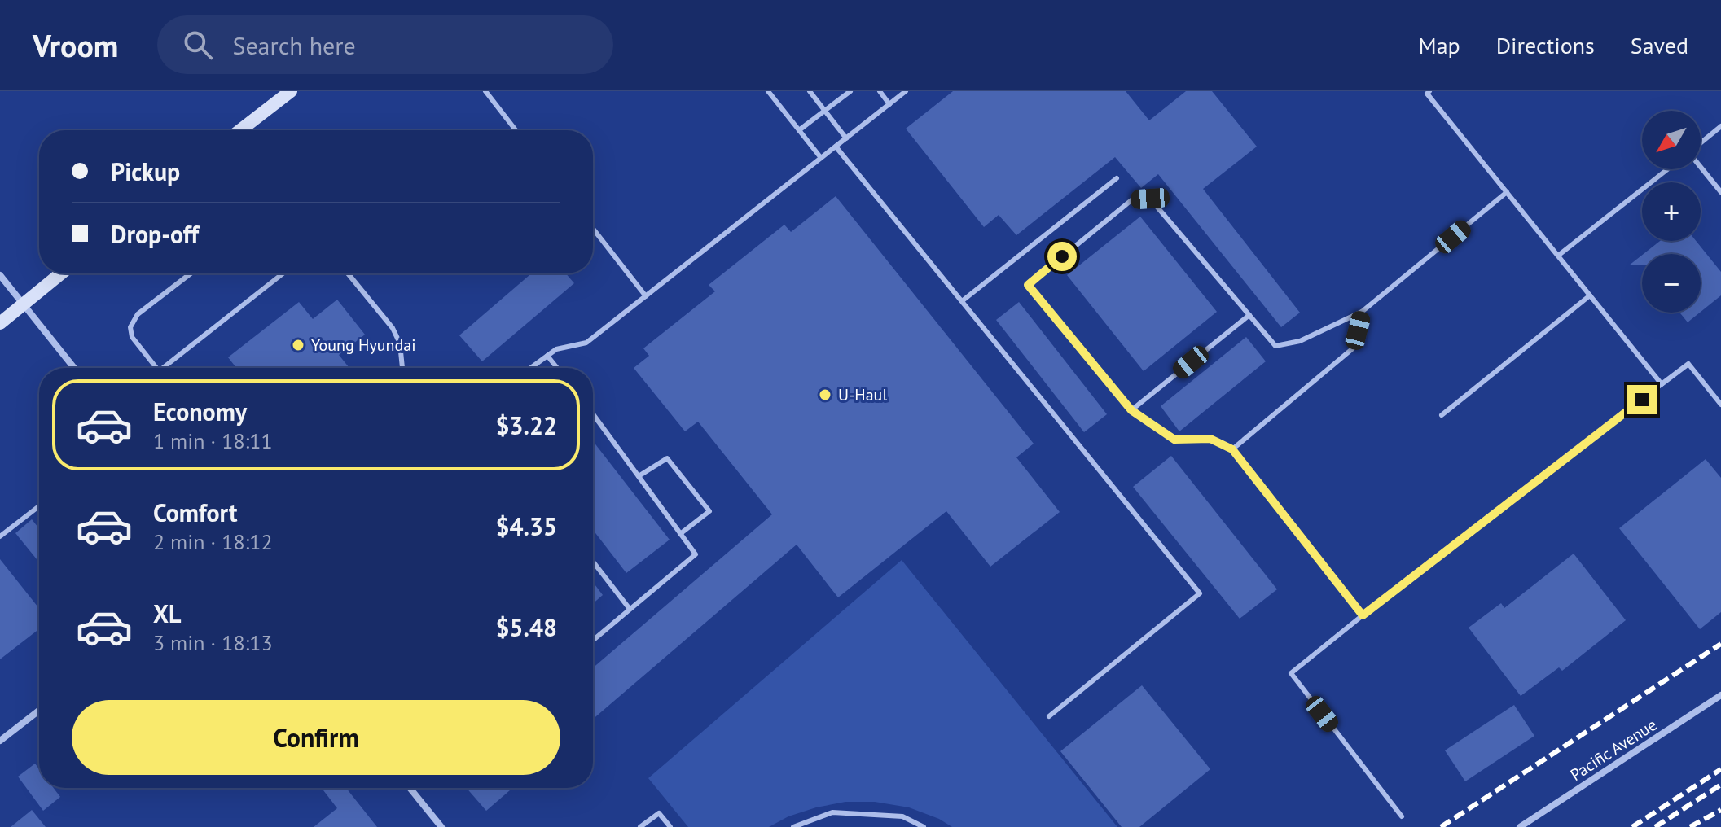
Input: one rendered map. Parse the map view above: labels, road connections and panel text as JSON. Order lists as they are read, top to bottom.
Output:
{
  "streets": {
    "street": ["Pacific Avenue"]
  },
  "places": ["Young Hyundai", "U-Haul"],
  "north": "bottom left",
  "page": {
    "header": "Vroom",
    "search": "Search here",
    "nav": ["Map", "Directions", "Saved"],
    "map_buttons": ["+", "−"],
    "banner": ["Pickup", "Drop-off"],
    "list": [
      {
        "name": "Economy",
        "note": "1 min · 18:11",
        "value": "$3.22"
      },
      {
        "name": "Comfort",
        "note": "2 min · 18:12",
        "value": "$4.35"
      },
      {
        "name": "XL",
        "note": "3 min · 18:13",
        "value": "$5.48"
      }
    ],
    "buttons": "Confirm"
  }
}
